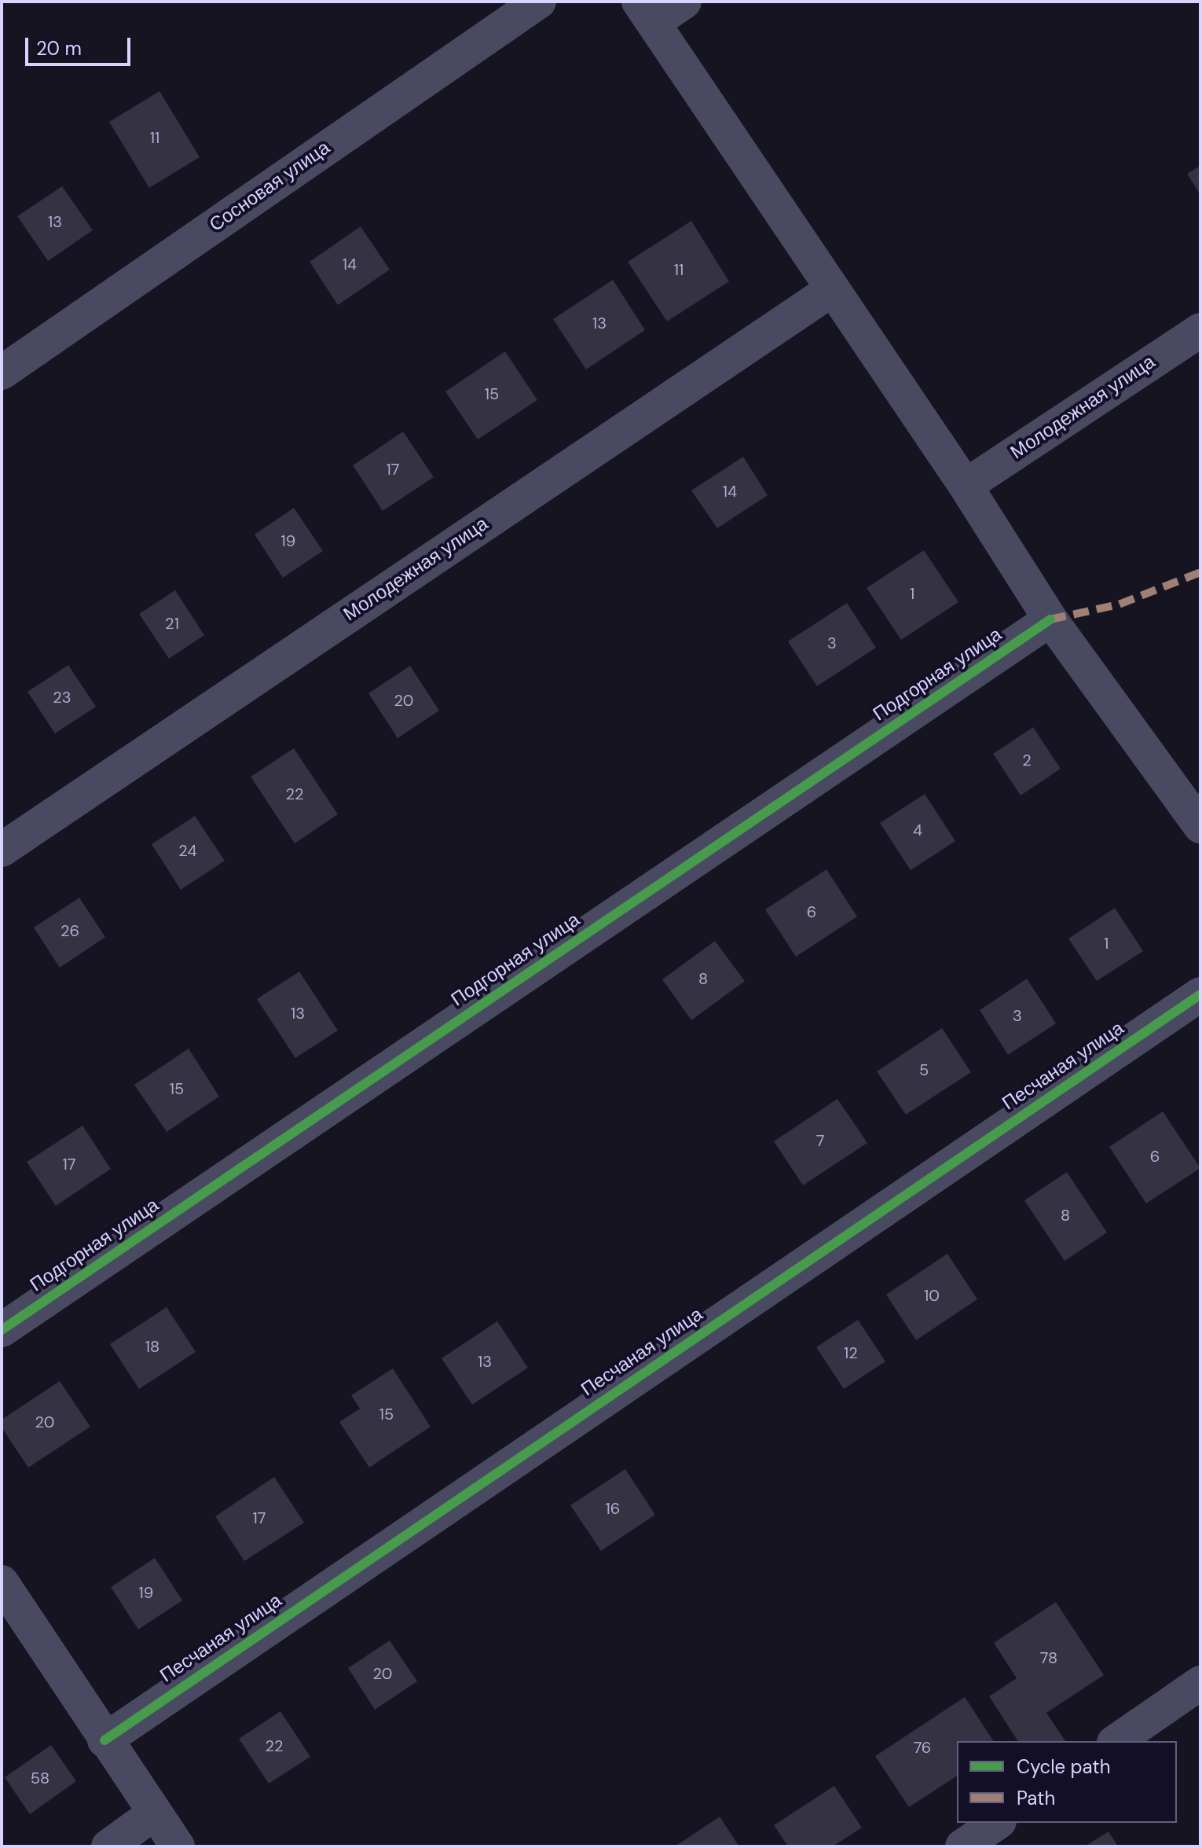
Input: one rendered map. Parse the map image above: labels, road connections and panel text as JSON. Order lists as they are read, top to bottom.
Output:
{
  "streets": {
    "street": [
      "Сосновая улица",
      "Молодежная улица",
      "Подгорная улица",
      "Песчаная улица"
    ]
  },
  "house_numbers": [
    "11",
    "13",
    "14",
    "11",
    "13",
    "15",
    "17",
    "14",
    "19",
    "1",
    "21",
    "3",
    "23",
    "20",
    "2",
    "22",
    "4",
    "24",
    "6",
    "26",
    "1",
    "8",
    "13",
    "3",
    "5",
    "15",
    "7",
    "6",
    "17",
    "8",
    "10",
    "18",
    "12",
    "13",
    "15",
    "20",
    "16",
    "17",
    "19",
    "78",
    "20",
    "22",
    "76",
    "58"
  ],
  "legend": ["Cycle path", "Path"],
  "scale_bar": "20 m"
}
